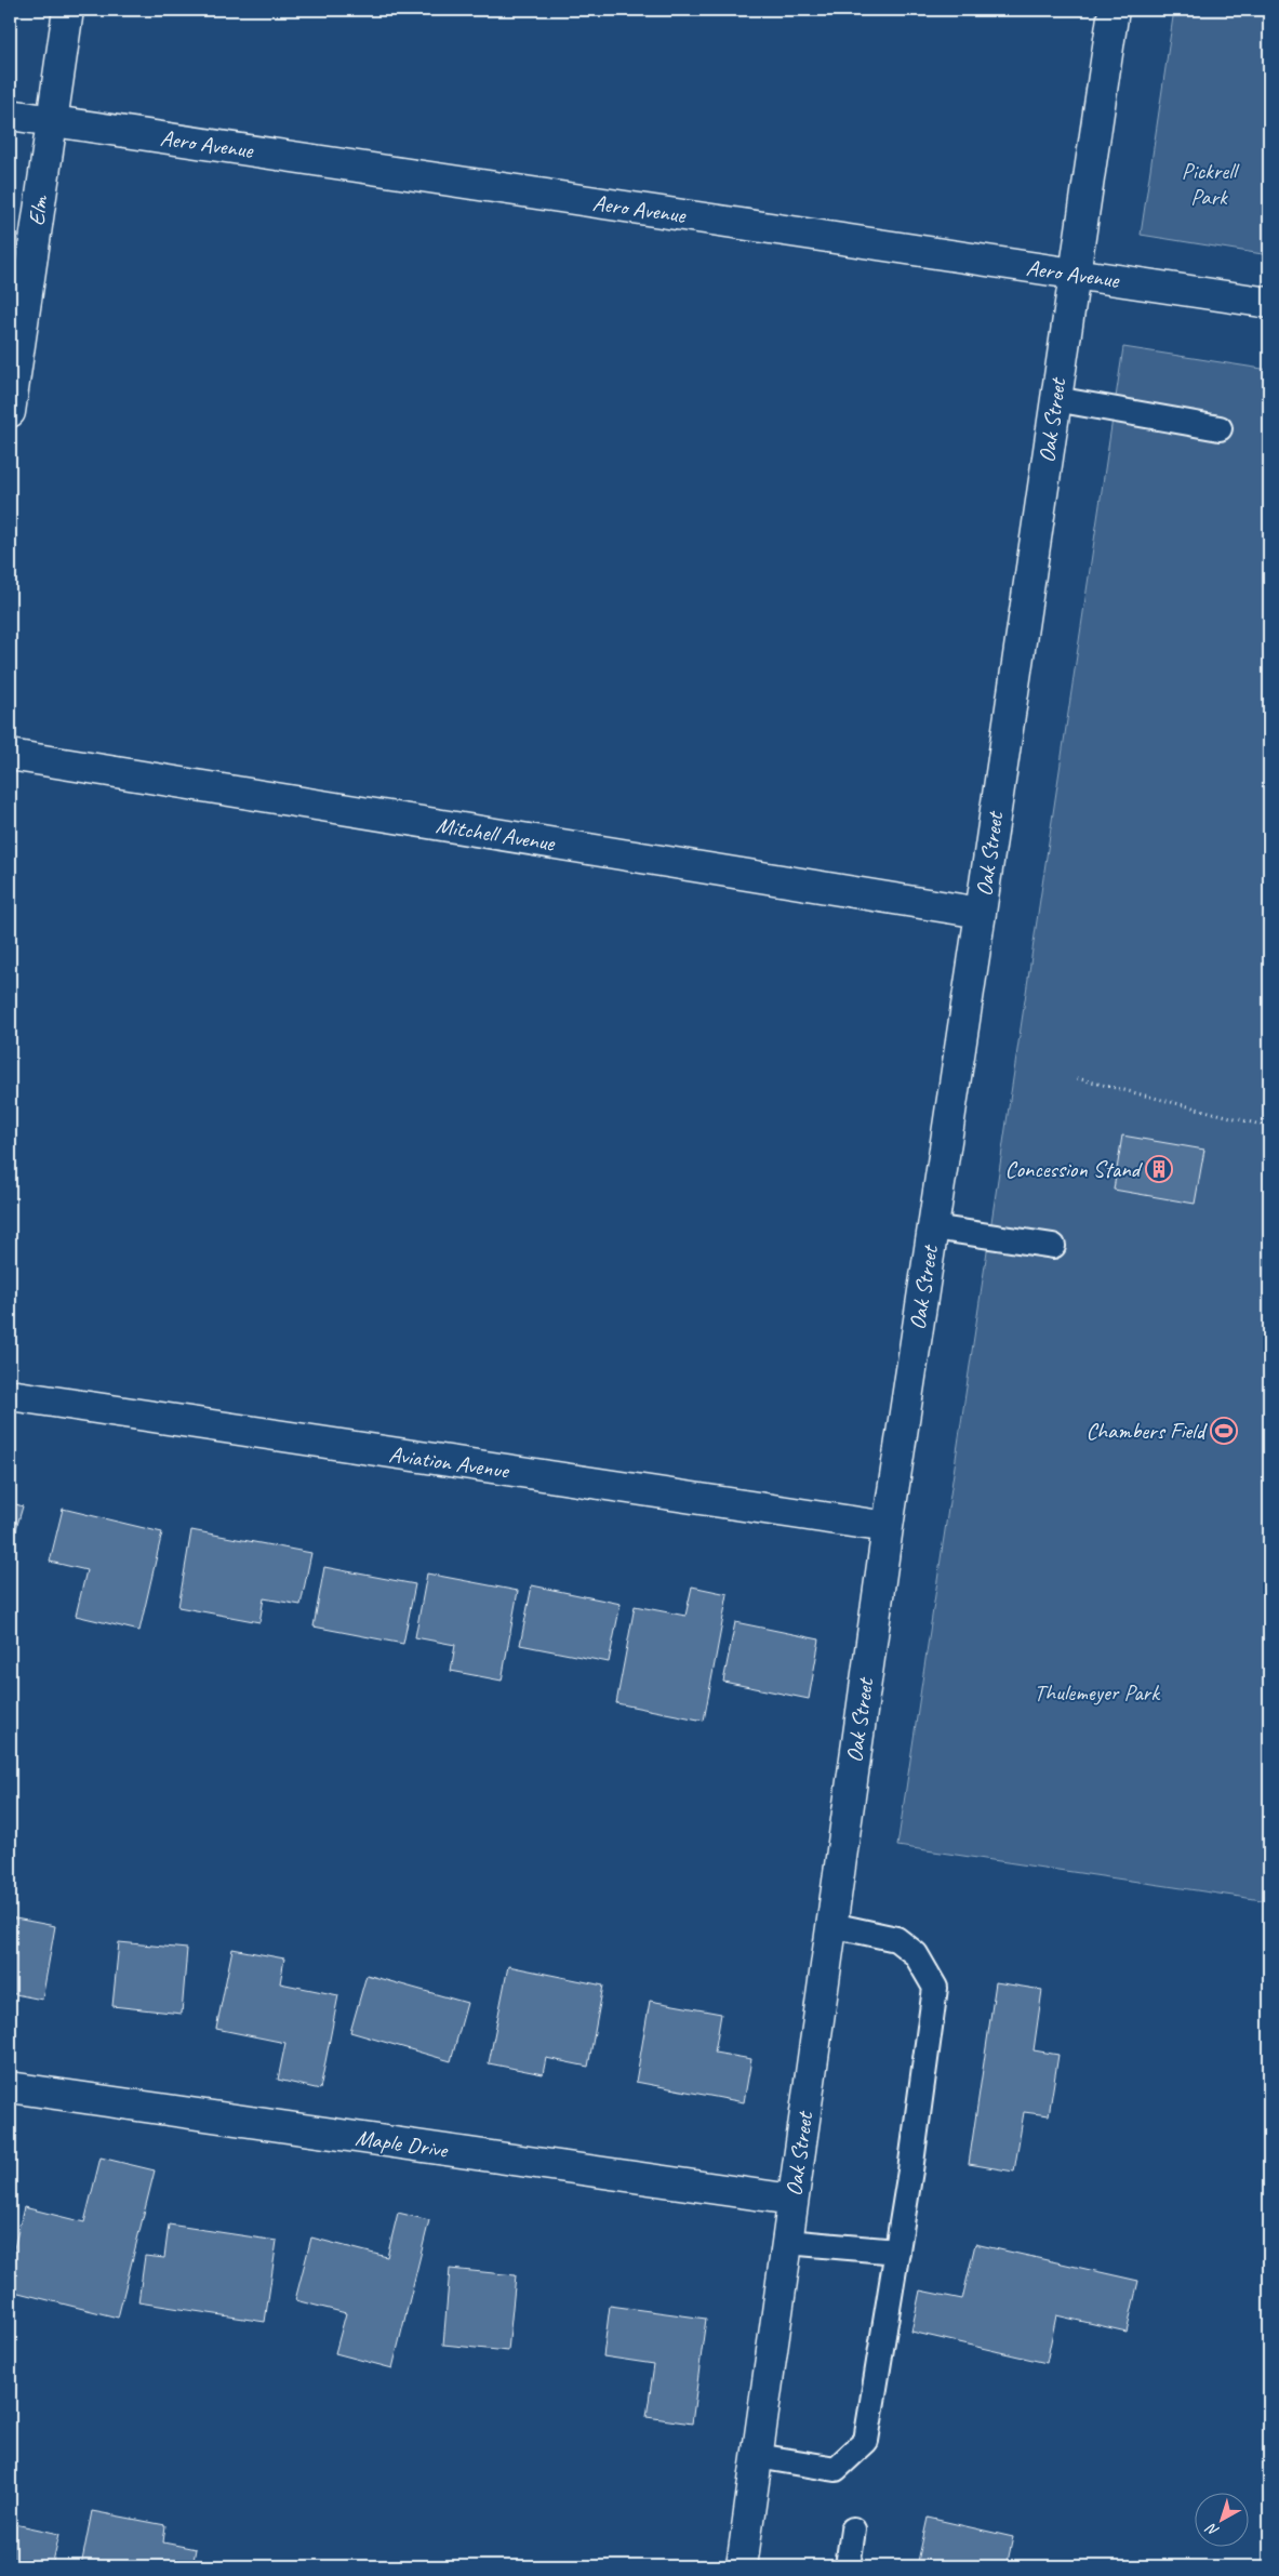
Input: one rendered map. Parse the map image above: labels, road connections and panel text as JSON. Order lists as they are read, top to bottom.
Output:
{
  "streets": {
    "street": [
      "Aero Avenue",
      "Elm",
      "Oak Street",
      "Mitchell Avenue",
      "Aviation Avenue",
      "Maple Drive"
    ]
  },
  "crossings": [
    ["Aero Avenue", "Elm"],
    ["Aero Avenue", "Oak Street"],
    ["Oak Street", "Mitchell Avenue"],
    ["Oak Street", "Aviation Avenue"],
    ["Oak Street", "Maple Drive"]
  ],
  "parks": ["Pickrell Park", "Thulemeyer Park"],
  "places": {
    "building": ["Concession Stand"],
    "sports": ["Chambers Field"]
  },
  "north": "bottom left"
}
